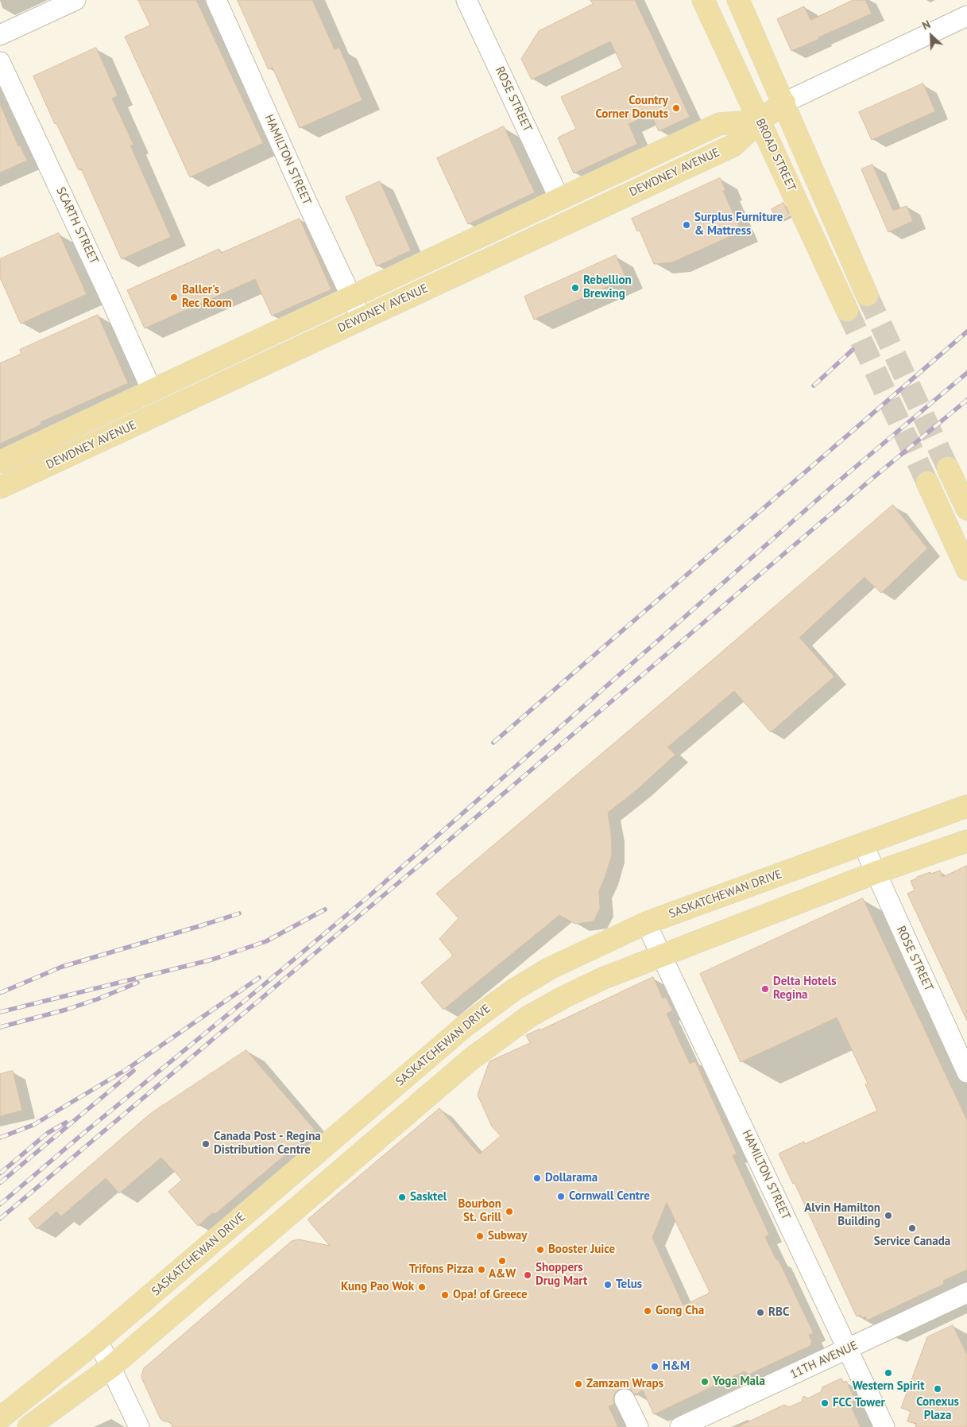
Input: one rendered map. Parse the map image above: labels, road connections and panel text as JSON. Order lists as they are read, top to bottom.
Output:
{
  "streets": {
    "main road": ["BROAD STREET", "DEWDNEY AVENUE", "SASKATCHEWAN DRIVE"],
    "street": [
      "ROSE STREET",
      "HAMILTON STREET",
      "SCARTH STREET",
      "11TH AVENUE"
    ]
  },
  "crossings": [
    ["ROSE STREET", "DEWDNEY AVENUE"],
    ["ROSE STREET", "SASKATCHEWAN DRIVE"],
    ["BROAD STREET", "DEWDNEY AVENUE"],
    ["HAMILTON STREET", "DEWDNEY AVENUE"],
    ["HAMILTON STREET", "SASKATCHEWAN DRIVE"],
    ["HAMILTON STREET", "11TH AVENUE"],
    ["DEWDNEY AVENUE", "SCARTH STREET"]
  ],
  "places": [
    "Country Corner Donuts",
    "Surplus Furniture & Mattress",
    "Rebellion Brewing",
    "Baller's Rec Room",
    "Delta Hotels Regina",
    "Canada Post - Regina Distribution Centre",
    "Dollarama",
    "Cornwall Centre",
    "Sasktel",
    "Bourbon St. Grill",
    "Alvin Hamilton Building",
    "Service Canada",
    "Subway",
    "Booster Juice",
    "A&W",
    "Trifons Pizza",
    "Shoppers Drug Mart",
    "Telus",
    "Kung Pao Wok",
    "Opa! of Greece",
    "Gong Cha",
    "RBC",
    "H&M",
    "Western Spirit",
    "Yoga Mala",
    "Zamzam Wraps",
    "Conexus Plaza",
    "FCC Tower"
  ],
  "north": "top left"
}
